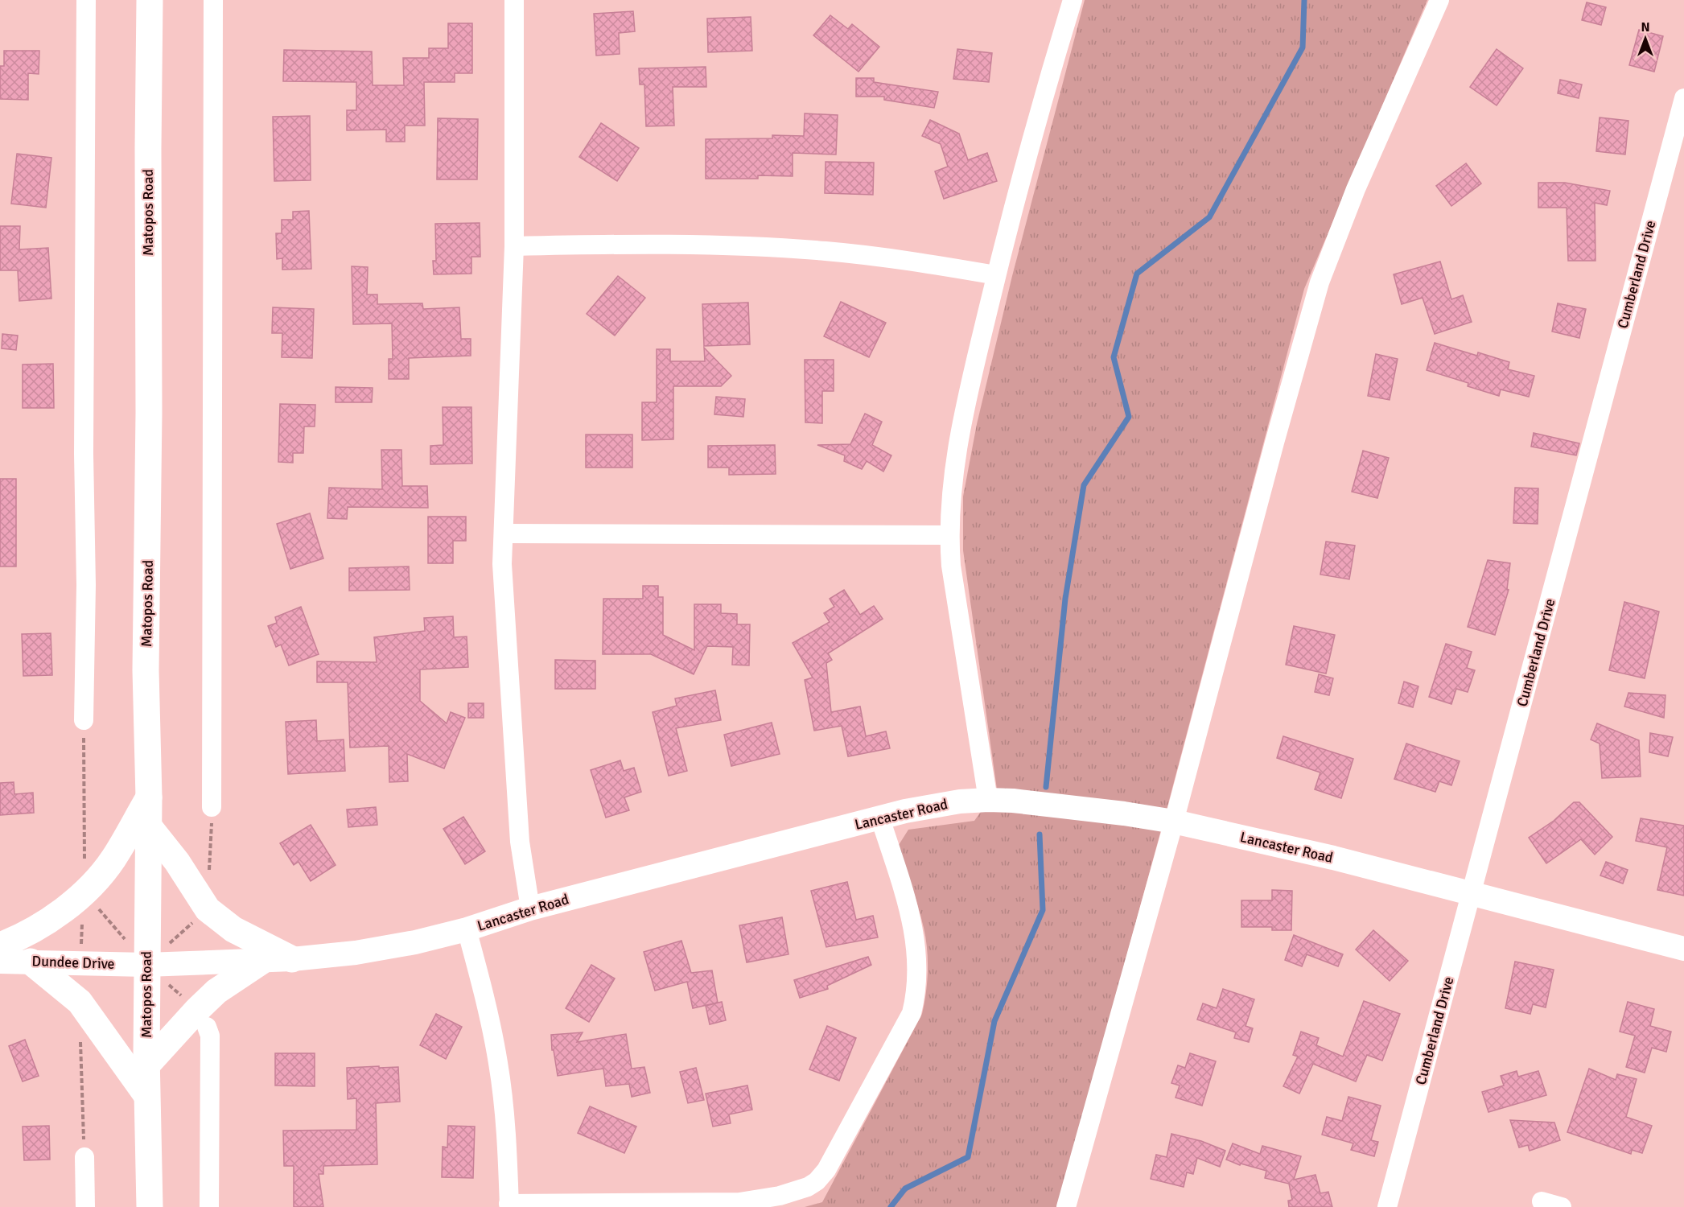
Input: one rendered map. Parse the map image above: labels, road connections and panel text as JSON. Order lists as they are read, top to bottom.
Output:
{
  "streets": {
    "main road": ["Matopos Road"],
    "street": ["Cumberland Drive", "Lancaster Road", "Dundee Drive"]
  },
  "crossings": [
    ["Matopos Road", "Lancaster Road"],
    ["Matopos Road", "Dundee Drive"],
    ["Cumberland Drive", "Lancaster Road"],
    ["Lancaster Road", "Dundee Drive"]
  ],
  "north": "top"
}
